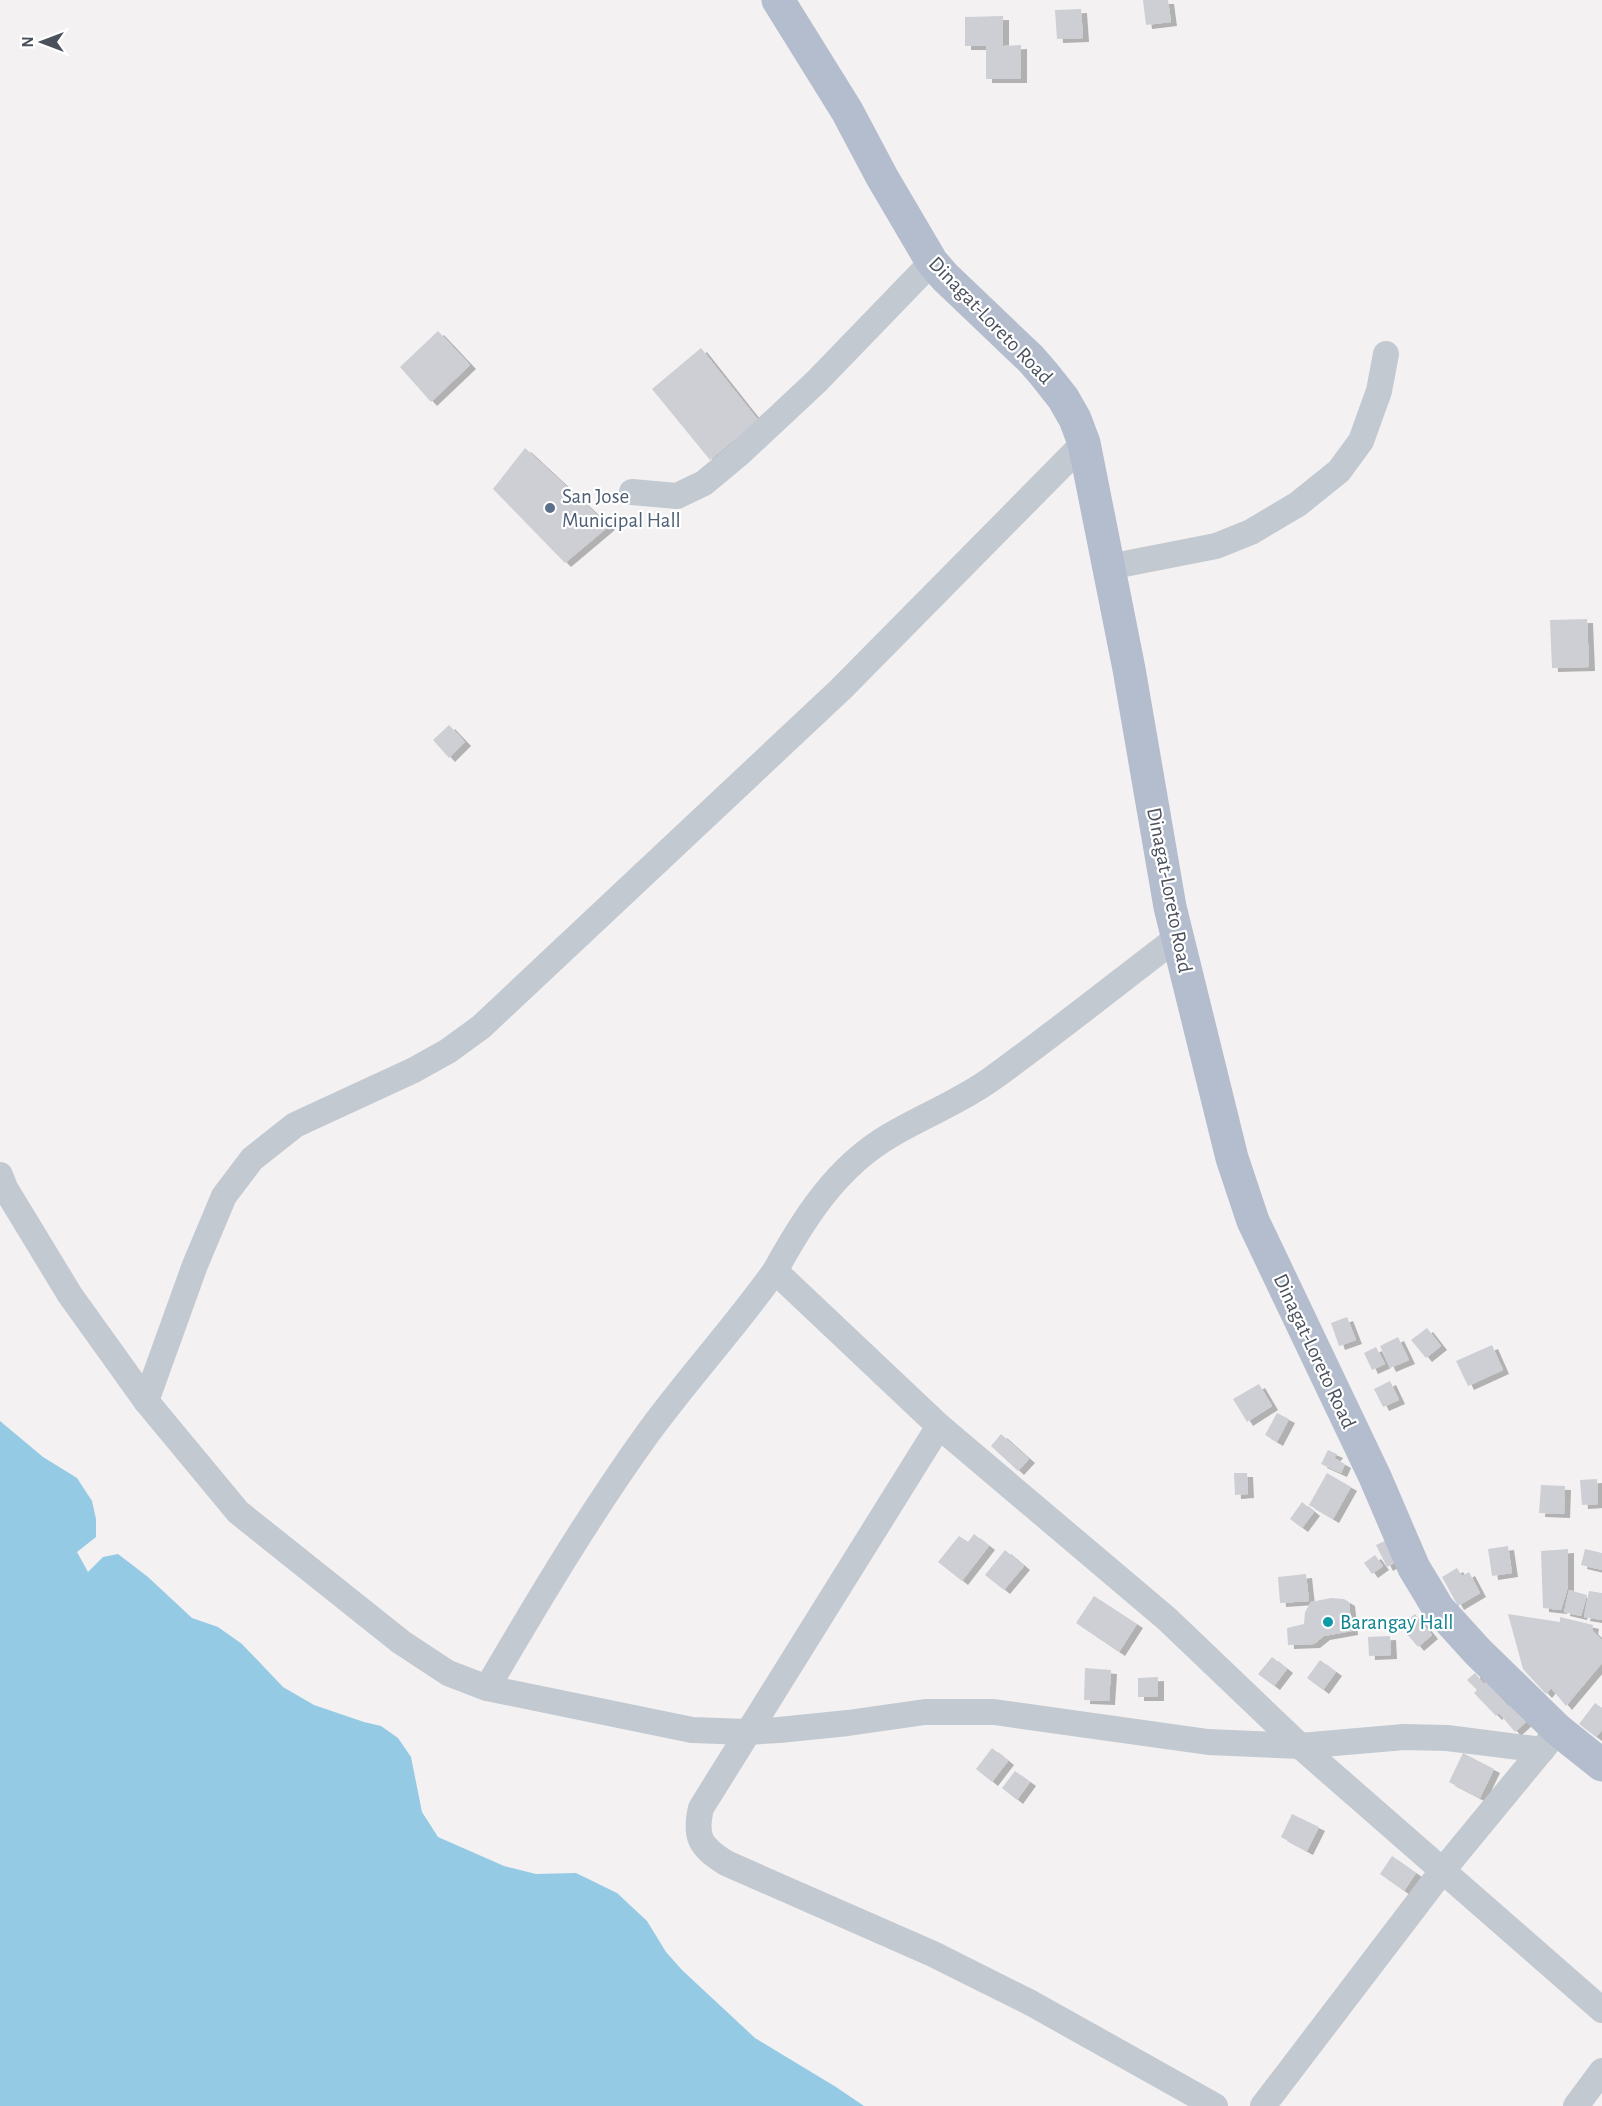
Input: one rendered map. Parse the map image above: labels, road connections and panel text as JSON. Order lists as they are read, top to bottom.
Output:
{
  "streets": {
    "main road": ["Dinagat-Loreto Road"]
  },
  "places": ["San Jose Municipal Hall", "Barangay Hall"],
  "north": "left"
}
